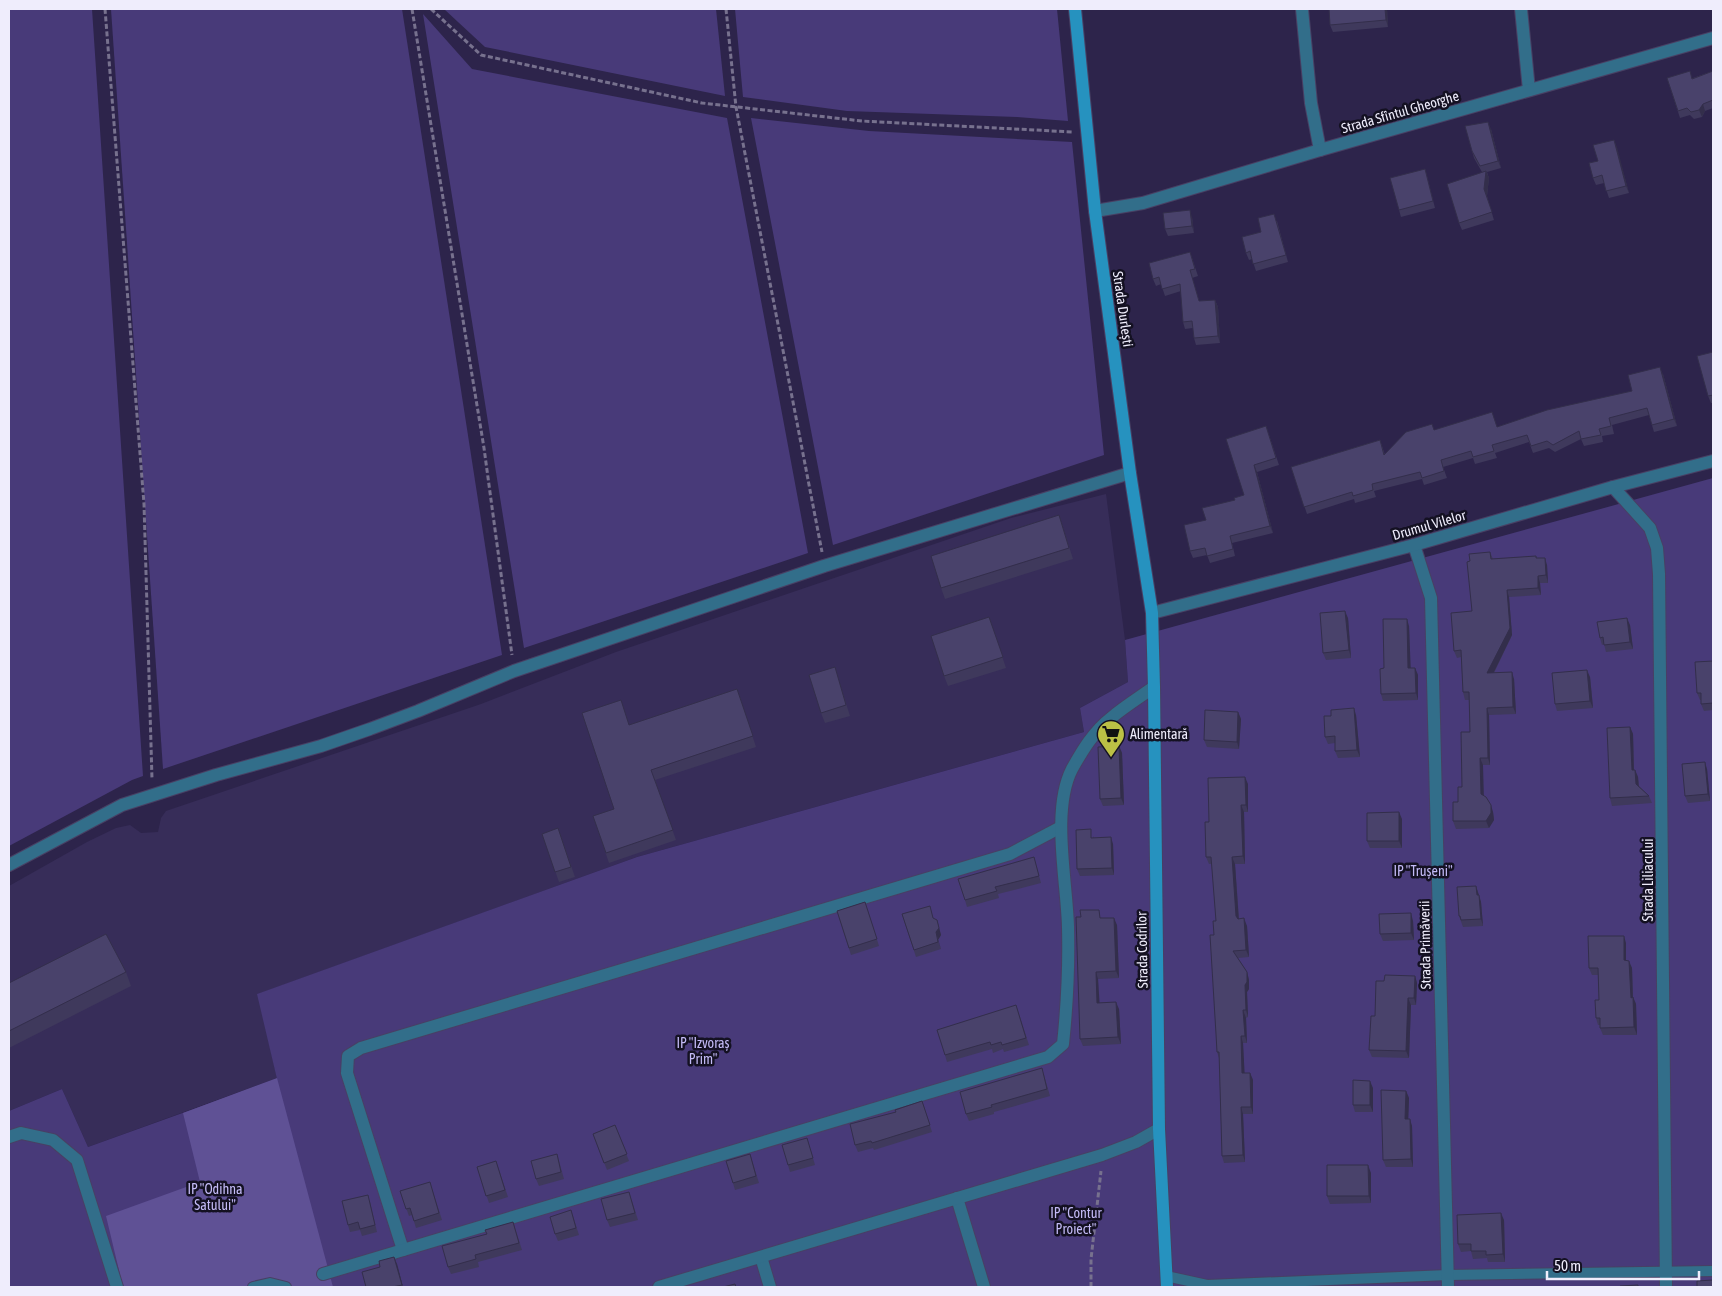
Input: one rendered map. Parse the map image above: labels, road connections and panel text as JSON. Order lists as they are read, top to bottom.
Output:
{
  "streets": {
    "street": [
      "Strada Sfîntul Gheorghe",
      "Strada Durlești",
      "Drumul Vilelor",
      "Strada Liliacului",
      "Strada Primăverii",
      "Strada Codrilor"
    ]
  },
  "crossings": [
    ["Strada Sfîntul Gheorghe", "Strada Durlești"],
    ["Strada Durlești", "Drumul Vilelor"],
    ["Strada Durlești", "Strada Codrilor"],
    ["Drumul Vilelor", "Strada Liliacului"],
    ["Drumul Vilelor", "Strada Primăverii"],
    ["Drumul Vilelor", "Strada Codrilor"]
  ],
  "parks": [
    "IP \"Trușeni\"",
    "IP \"Izvoraș Prim\"",
    "IP \"Odihna Satului\"",
    "IP \"Contur Proiect\""
  ],
  "places": {
    "supermarket": ["Alimentară"]
  },
  "scale_bar": "50 m"
}
